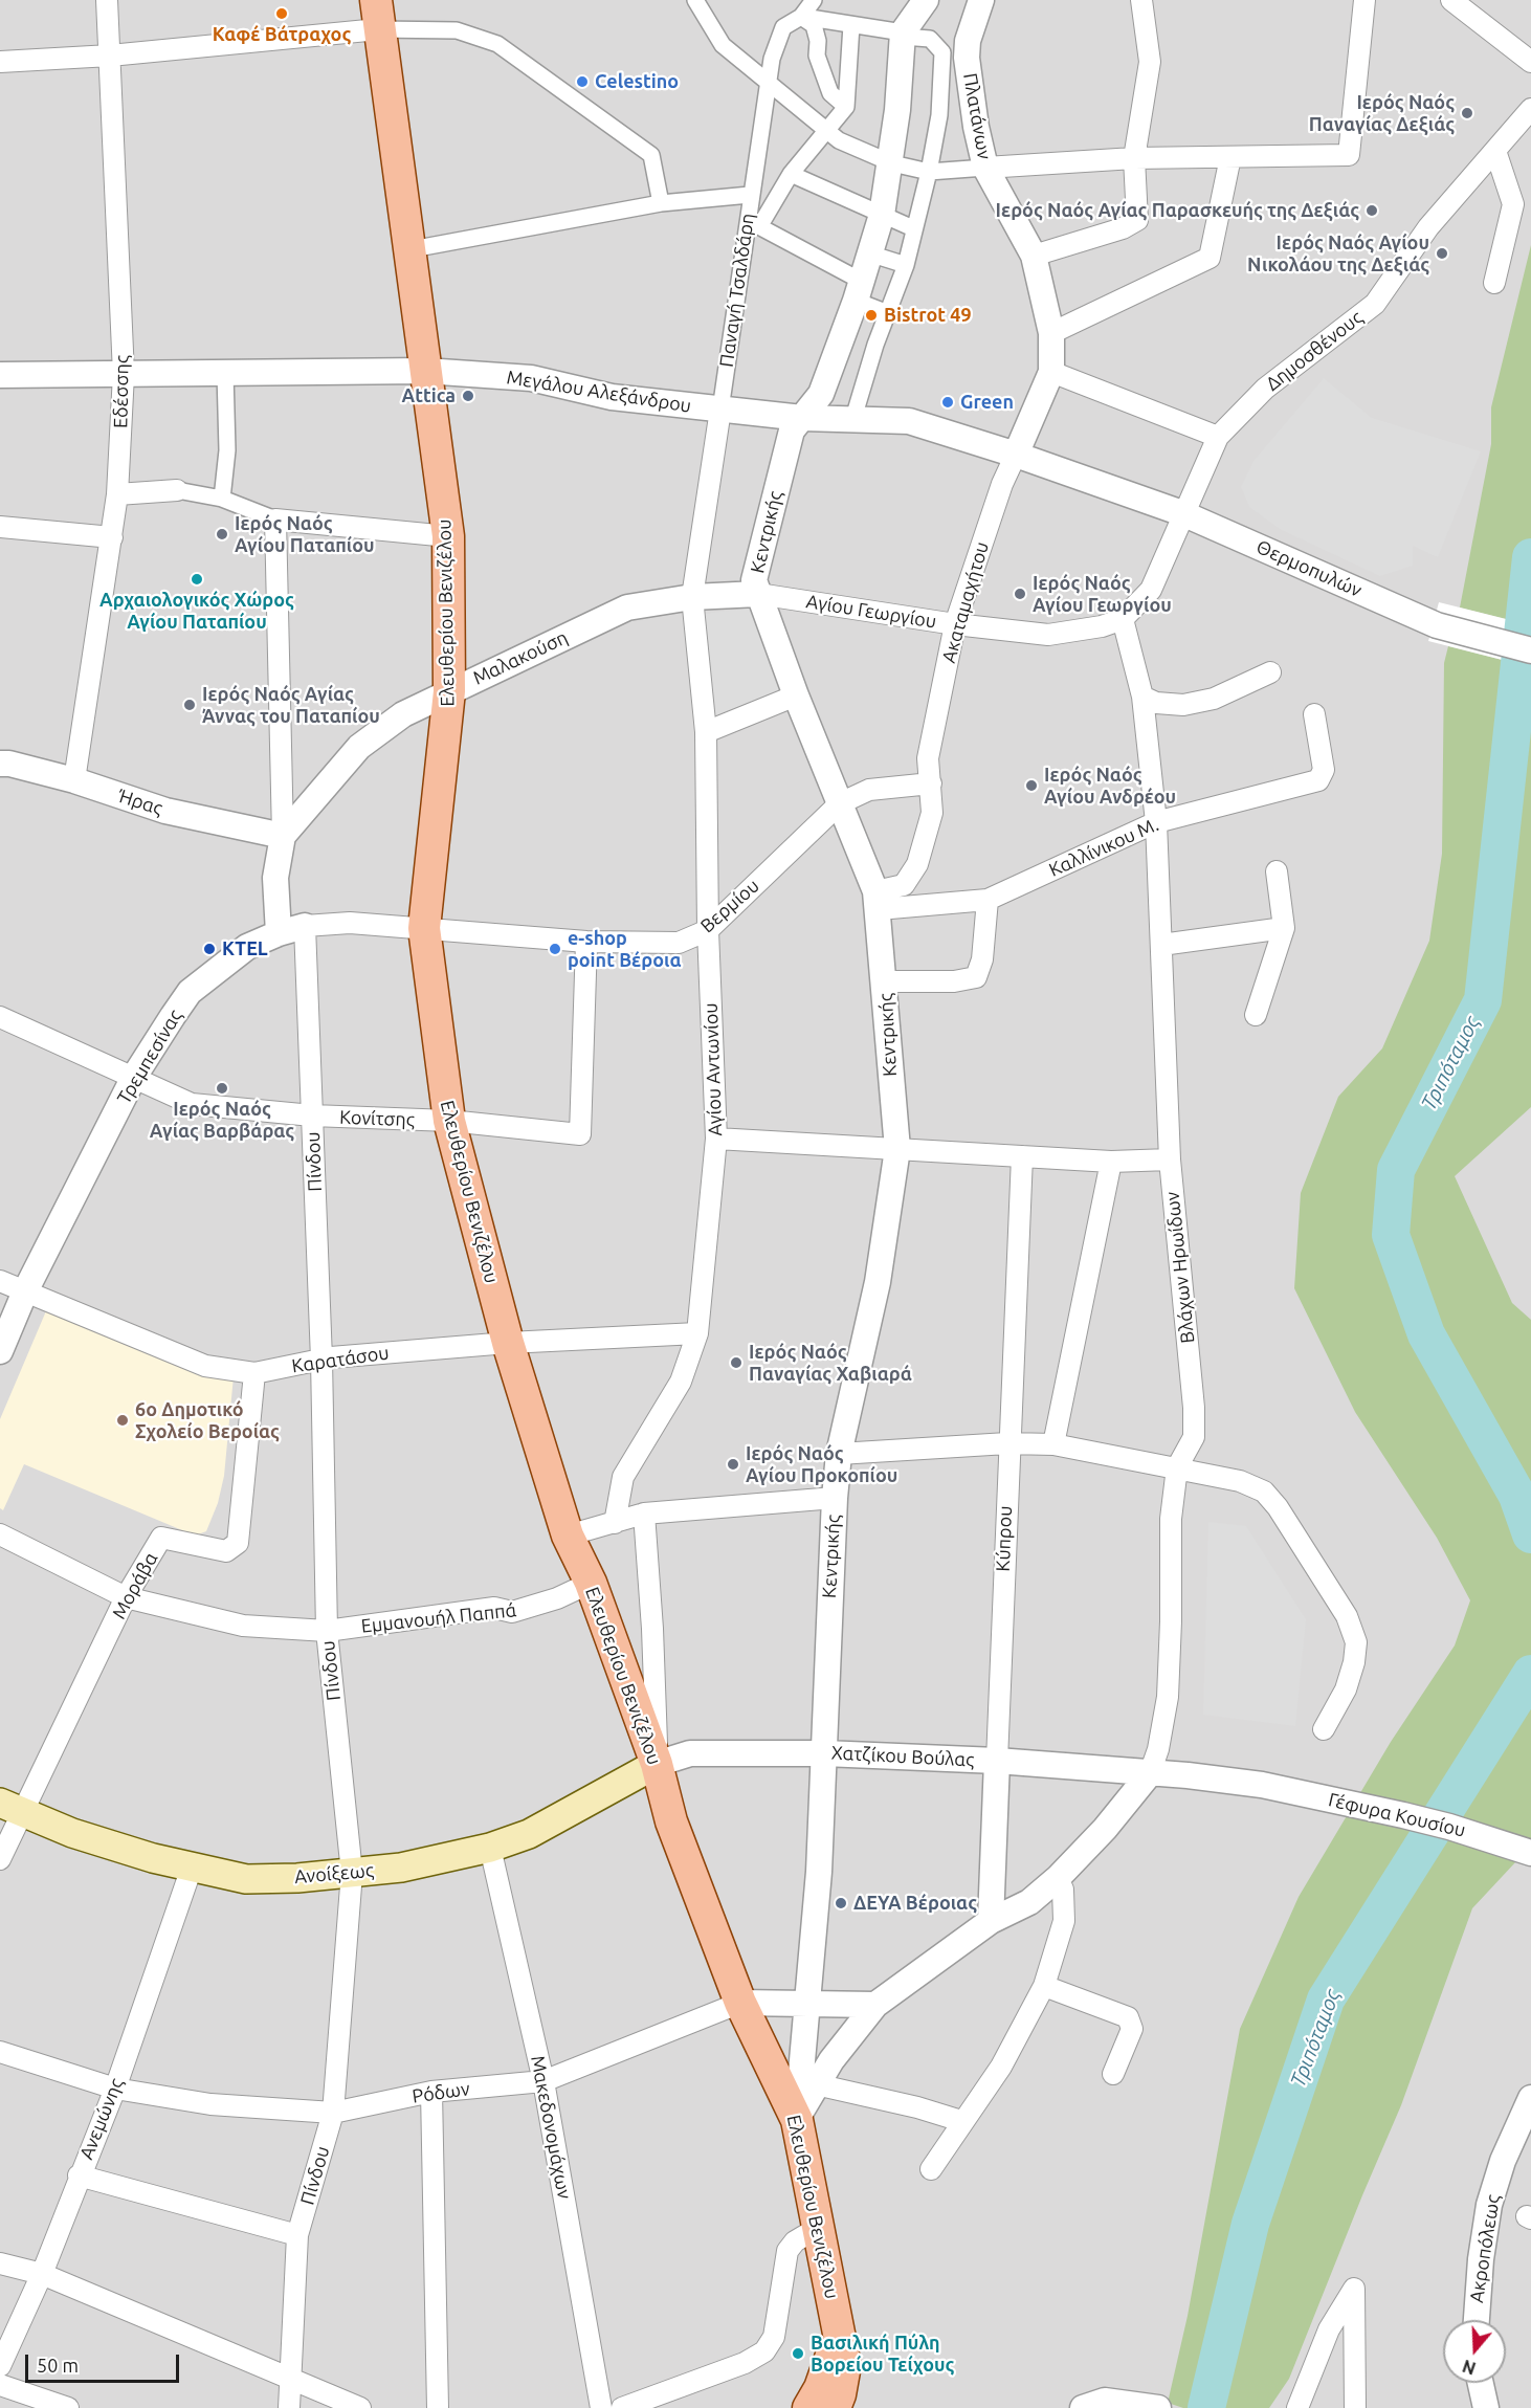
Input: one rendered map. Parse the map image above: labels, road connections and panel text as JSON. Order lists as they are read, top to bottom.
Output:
{
  "streets": {
    "main road": ["Ελευθερίου Βενιζέλου", "Ανοίξεως"],
    "street": [
      "Πλατάνων",
      "Παναγή Τσαλδάρη",
      "Δημοσθένους",
      "Εδέσσης",
      "Μεγάλου Αλεξάνδρου",
      "Κεντρικής",
      "Θερμοπυλών",
      "Ακαταμαχήτου",
      "Αγίου Γεωργίου",
      "Μαλακούση",
      "Ήρας",
      "Καλλίνικου Μ.",
      "Βερμίου",
      "Τρεμπεσίνας",
      "Αγίου Αντωνίου",
      "Κονίτσης",
      "Πίνδου",
      "Βλάχων Ηρωίδων",
      "Καρατάσου",
      "Κύπρου",
      "Μοράβα",
      "Εμμανουήλ Παππά",
      "Χατζίκου Βούλας",
      "Γέφυρα Κουσίου",
      "Ρόδων",
      "Ανεμώνης",
      "Μακεδονομάχων",
      "Ακροπόλεως"
    ]
  },
  "crossings": [
    ["Πλατάνων", "Ακαταμαχήτου"],
    ["Παναγή Τσαλδάρη", "Μεγάλου Αλεξάνδρου"],
    ["Παναγή Τσαλδάρη", "Μαλακούση"],
    ["Παναγή Τσαλδάρη", "Αγίου Αντωνίου"],
    ["Δημοσθένους", "Μεγάλου Αλεξάνδρου"],
    ["Δημοσθένους", "Θερμοπυλών"],
    ["Δημοσθένους", "Αγίου Γεωργίου"],
    ["Εδέσσης", "Μεγάλου Αλεξάνδρου"],
    ["Εδέσσης", "Ήρας"],
    ["Μεγάλου Αλεξάνδρου", "Κεντρικής"],
    ["Μεγάλου Αλεξάνδρου", "Θερμοπυλών"],
    ["Μεγάλου Αλεξάνδρου", "Ακαταμαχήτου"],
    ["Μεγάλου Αλεξάνδρου", "Αγίου Γεωργίου"],
    ["Μεγάλου Αλεξάνδρου", "Ελευθερίου Βενιζέλου"],
    ["Κεντρικής", "Ακαταμαχήτου"],
    ["Κεντρικής", "Αγίου Γεωργίου"],
    ["Κεντρικής", "Ελευθερίου Βενιζέλου"],
    ["Κεντρικής", "Μαλακούση"],
    ["Κεντρικής", "Καλλίνικου Μ."],
    ["Κεντρικής", "Βερμίου"],
    ["Κεντρικής", "Βλάχων Ηρωίδων"],
    ["Κεντρικής", "Χατζίκου Βούλας"],
    ["Κεντρικής", "Ρόδων"],
    ["Θερμοπυλών", "Αγίου Γεωργίου"],
    ["Ακαταμαχήτου", "Αγίου Γεωργίου"],
    ["Ακαταμαχήτου", "Καλλίνικου Μ."],
    ["Ακαταμαχήτου", "Βερμίου"],
    ["Αγίου Γεωργίου", "Μαλακούση"],
    ["Αγίου Γεωργίου", "Βλάχων Ηρωίδων"],
    ["Ελευθερίου Βενιζέλου", "Μαλακούση"],
    ["Ελευθερίου Βενιζέλου", "Βερμίου"],
    ["Ελευθερίου Βενιζέλου", "Τρεμπεσίνας"],
    ["Ελευθερίου Βενιζέλου", "Κονίτσης"],
    ["Ελευθερίου Βενιζέλου", "Βλάχων Ηρωίδων"],
    ["Ελευθερίου Βενιζέλου", "Καρατάσου"],
    ["Ελευθερίου Βενιζέλου", "Εμμανουήλ Παππά"],
    ["Ελευθερίου Βενιζέλου", "Χατζίκου Βούλας"],
    ["Ελευθερίου Βενιζέλου", "Ανοίξεως"],
    ["Ελευθερίου Βενιζέλου", "Ρόδων"],
    ["Μαλακούση", "Ήρας"],
    ["Μαλακούση", "Αγίου Αντωνίου"],
    ["Καλλίνικου Μ.", "Βλάχων Ηρωίδων"],
    ["Βερμίου", "Τρεμπεσίνας"],
    ["Βερμίου", "Αγίου Αντωνίου"],
    ["Βερμίου", "Κονίτσης"],
    ["Τρεμπεσίνας", "Κονίτσης"],
    ["Τρεμπεσίνας", "Πίνδου"],
    ["Τρεμπεσίνας", "Καρατάσου"],
    ["Αγίου Αντωνίου", "Καρατάσου"],
    ["Κονίτσης", "Πίνδου"],
    ["Πίνδου", "Καρατάσου"],
    ["Πίνδου", "Εμμανουήλ Παππά"],
    ["Πίνδου", "Ανοίξεως"],
    ["Πίνδου", "Ρόδων"],
    ["Βλάχων Ηρωίδων", "Κύπρου"],
    ["Βλάχων Ηρωίδων", "Χατζίκου Βούλας"],
    ["Βλάχων Ηρωίδων", "Ρόδων"],
    ["Καρατάσου", "Μοράβα"],
    ["Κύπρου", "Χατζίκου Βούλας"],
    ["Μοράβα", "Εμμανουήλ Παππά"],
    ["Μοράβα", "Ανοίξεως"],
    ["Χατζίκου Βούλας", "Γέφυρα Κουσίου"],
    ["Χατζίκου Βούλας", "Ανοίξεως"],
    ["Ανοίξεως", "Ανεμώνης"],
    ["Ανοίξεως", "Μακεδονομάχων"],
    ["Ρόδων", "Ανεμώνης"],
    ["Ρόδων", "Μακεδονομάχων"]
  ],
  "water": ["Τριπόταμος"],
  "places": [
    "Καφέ Βάτραχος",
    "Celestino",
    "Ιερός Ναός Παναγίας Δεξιάς",
    "Ιερός Ναός Αγίας Παρασκευής της Δεξιάς",
    "Ιερός Ναός Αγίου Νικολάου της Δεξιάς",
    "Bistrot 49",
    "Attica",
    "Green",
    "Ιερός Ναός Αγίου Παταπίου",
    "Αρχαιολογικός Χώρος Αγίου Παταπίου",
    "Ιερός Ναός Αγίου Γεωργίου",
    "Ιερός Ναός Αγίας Άννας του Παταπίου",
    "Ιερός Ναός Αγίου Ανδρέου",
    "KTEL",
    "e-shop point Βέροια",
    "Ιερός Ναός Αγίας Βαρβάρας",
    "Ιερός Ναός Παναγίας Χαβιαρά",
    "6ο Δημοτικό Σχολείο Βεροίας",
    "Ιερός Ναός Αγίου Προκοπίου",
    "ΔΕΥΑ Βέροιας",
    "Βασιλική Πύλη Βορείου Τείχους"
  ],
  "scale_bar": "50 m",
  "north": "bottom"
}
